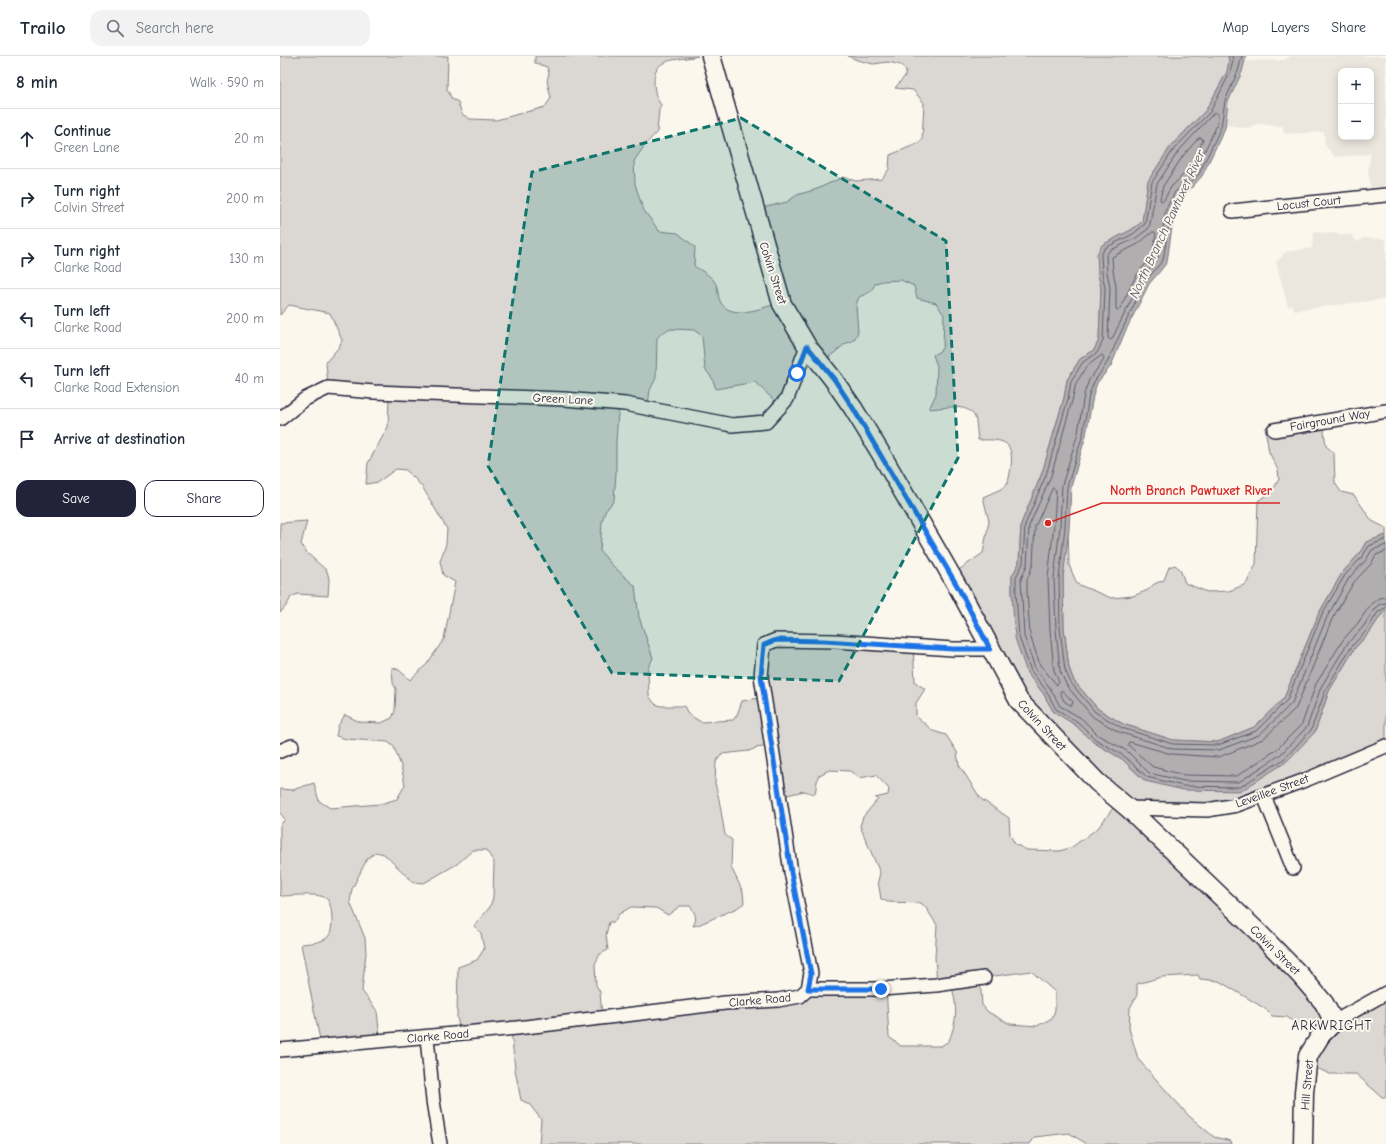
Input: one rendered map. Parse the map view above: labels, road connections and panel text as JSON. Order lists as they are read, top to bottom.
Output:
{
  "streets": {
    "street": [
      "Locust Court",
      "Colvin Street",
      "Green Lane",
      "Fairground Way",
      "Leveillee Street",
      "Clarke Road",
      "Hill Street"
    ]
  },
  "crossings": [
    ["Colvin Street", "Green Lane"],
    ["Colvin Street", "Leveillee Street"],
    ["Colvin Street", "Clarke Road"],
    ["Colvin Street", "Hill Street"]
  ],
  "districts": ["ARKWRIGHT"],
  "water": ["North Branch Pawtuxet River"],
  "places": ["North Branch Pawtuxet River"],
  "page": {
    "header": "Trailo",
    "search": "Search here",
    "nav": ["Map", "Layers", "Share"],
    "heading": ["8 min", "Walk · 590 m"],
    "map_buttons": ["+", "−"],
    "list": [
      ["Continue", "Green Lane", "20 m"],
      ["Turn right", "Colvin Street", "200 m"],
      ["Turn right", "Clarke Road", "130 m"],
      ["Turn left", "Clarke Road", "200 m"],
      ["Turn left", "Clarke Road Extension", "40 m"],
      "Arrive at destination"
    ],
    "buttons": ["Save", "Share"]
  }
}
